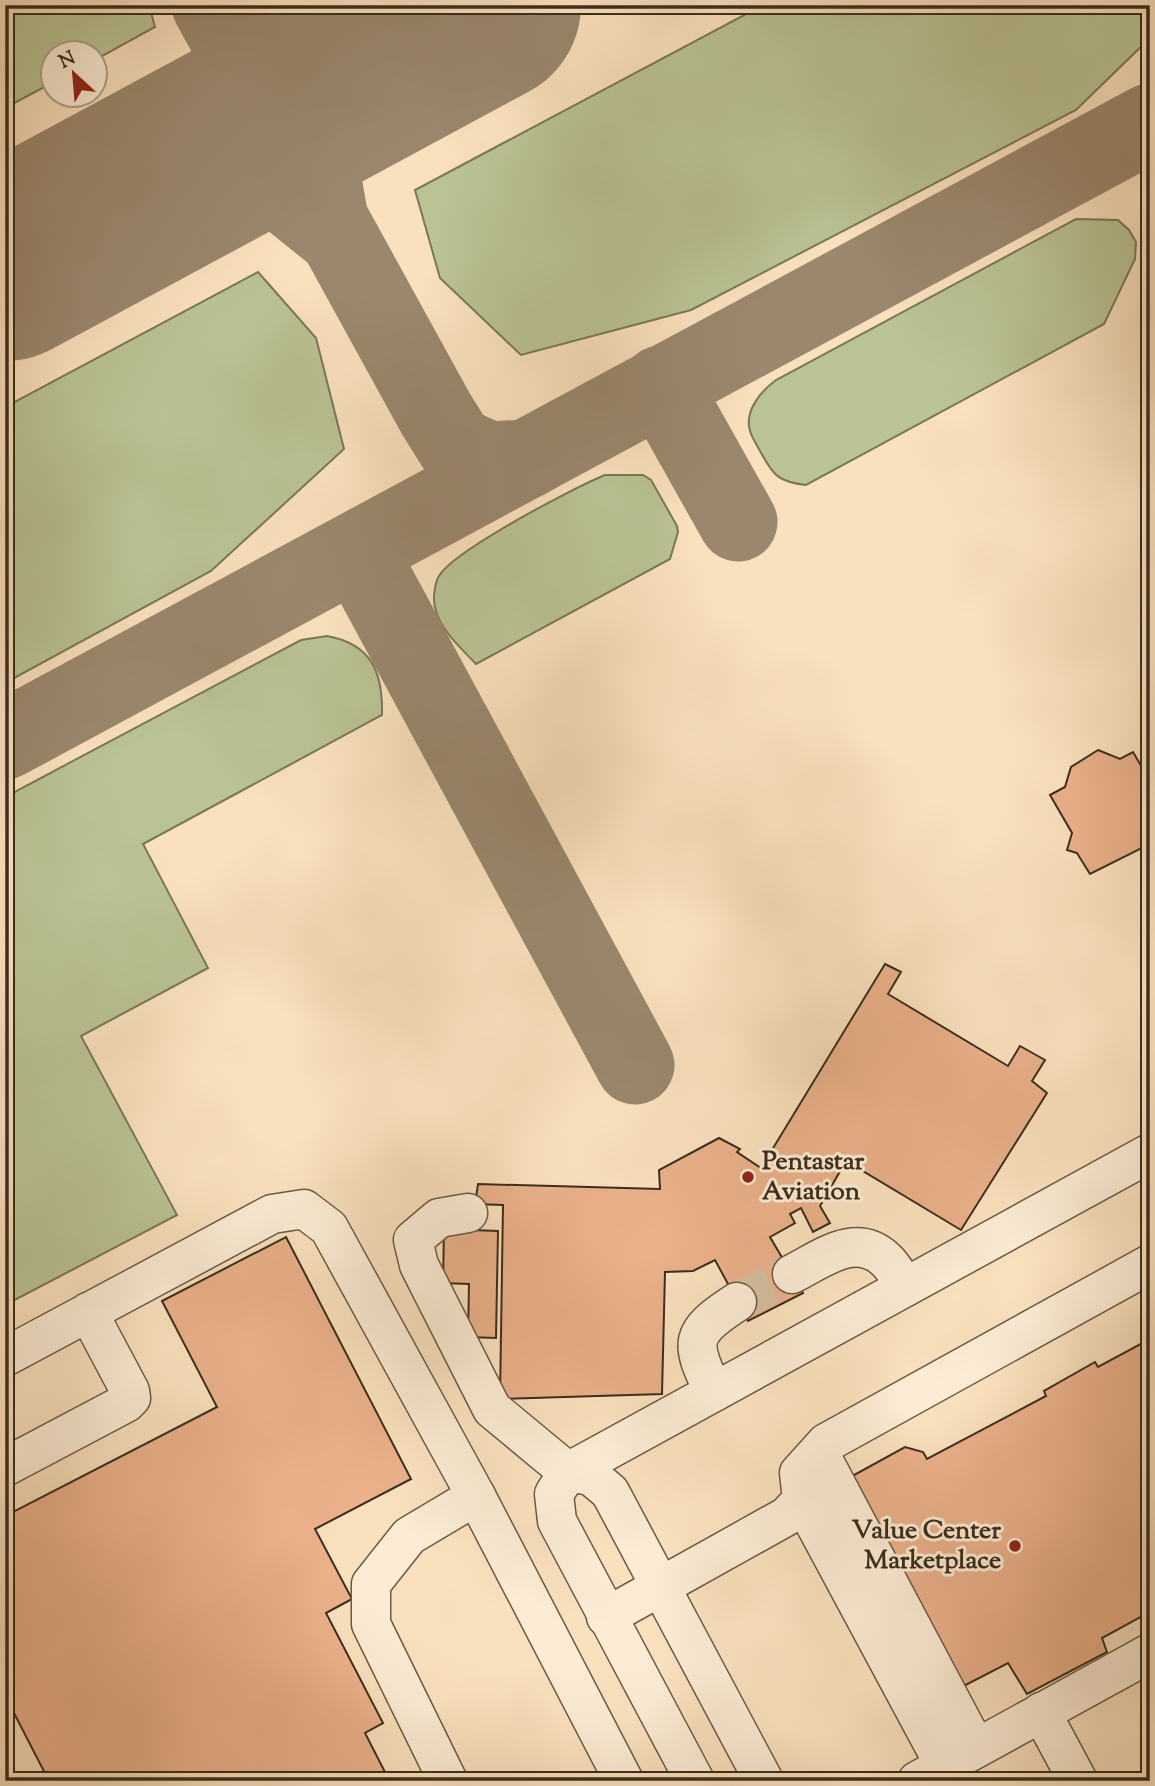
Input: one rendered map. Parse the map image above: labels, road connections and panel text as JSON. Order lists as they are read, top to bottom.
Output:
{
  "places": ["Pentastar Aviation", "Value Center Marketplace"],
  "north": "top left"
}
